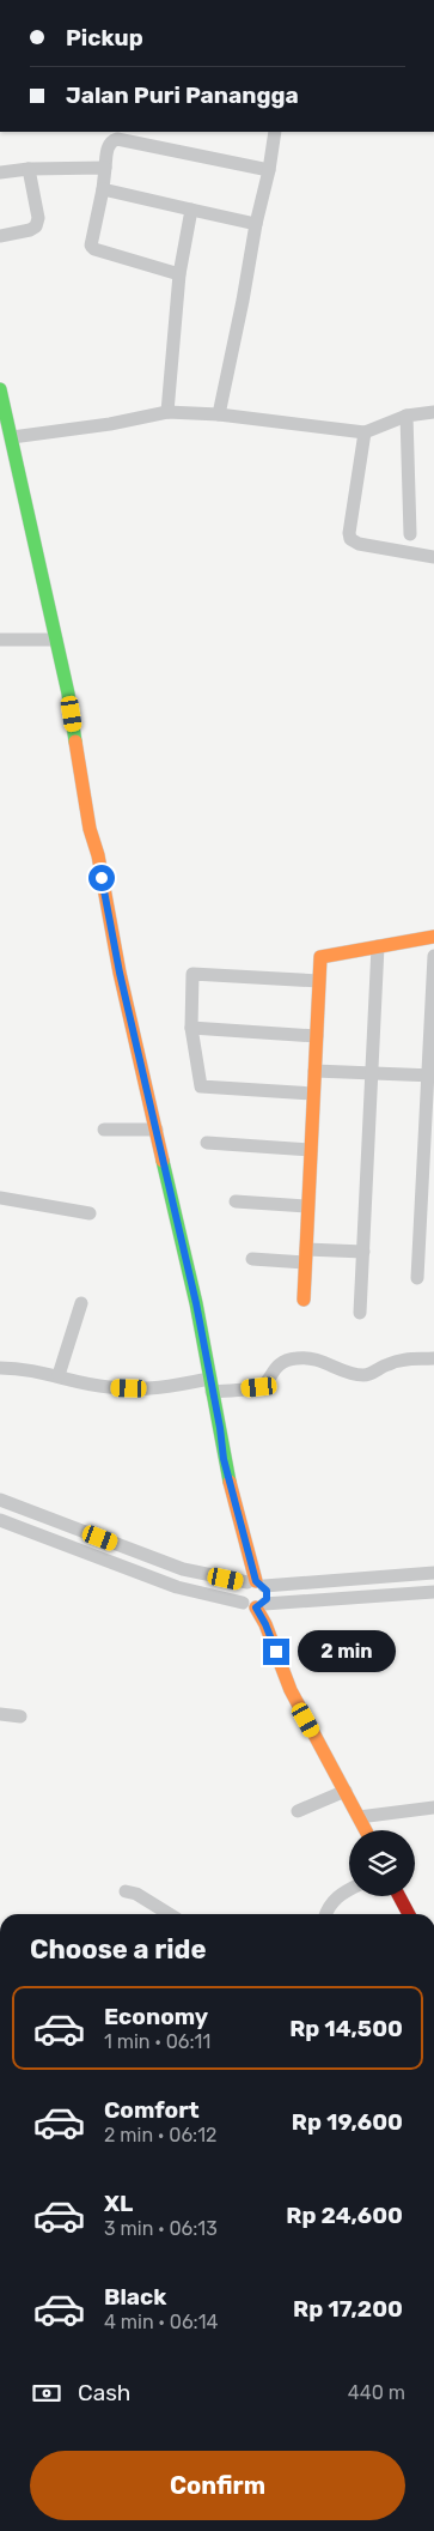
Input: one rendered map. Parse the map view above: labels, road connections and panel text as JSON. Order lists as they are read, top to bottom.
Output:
{
  "page": {
    "banner": ["Pickup", "Jalan Puri Panangga"],
    "bubble": "2 min",
    "heading": "Choose a ride",
    "list": [
      {
        "name": "Economy",
        "note": "1 min · 06:11",
        "value": "Rp 14,500"
      },
      {
        "name": "Comfort",
        "note": "2 min · 06:12",
        "value": "Rp 19,600"
      },
      {
        "name": "XL",
        "note": "3 min · 06:13",
        "value": "Rp 24,600"
      },
      {
        "name": "Black",
        "note": "4 min · 06:14",
        "value": "Rp 17,200"
      }
    ],
    "pay": ["Cash", "440 m"],
    "buttons": "Confirm"
  }
}
